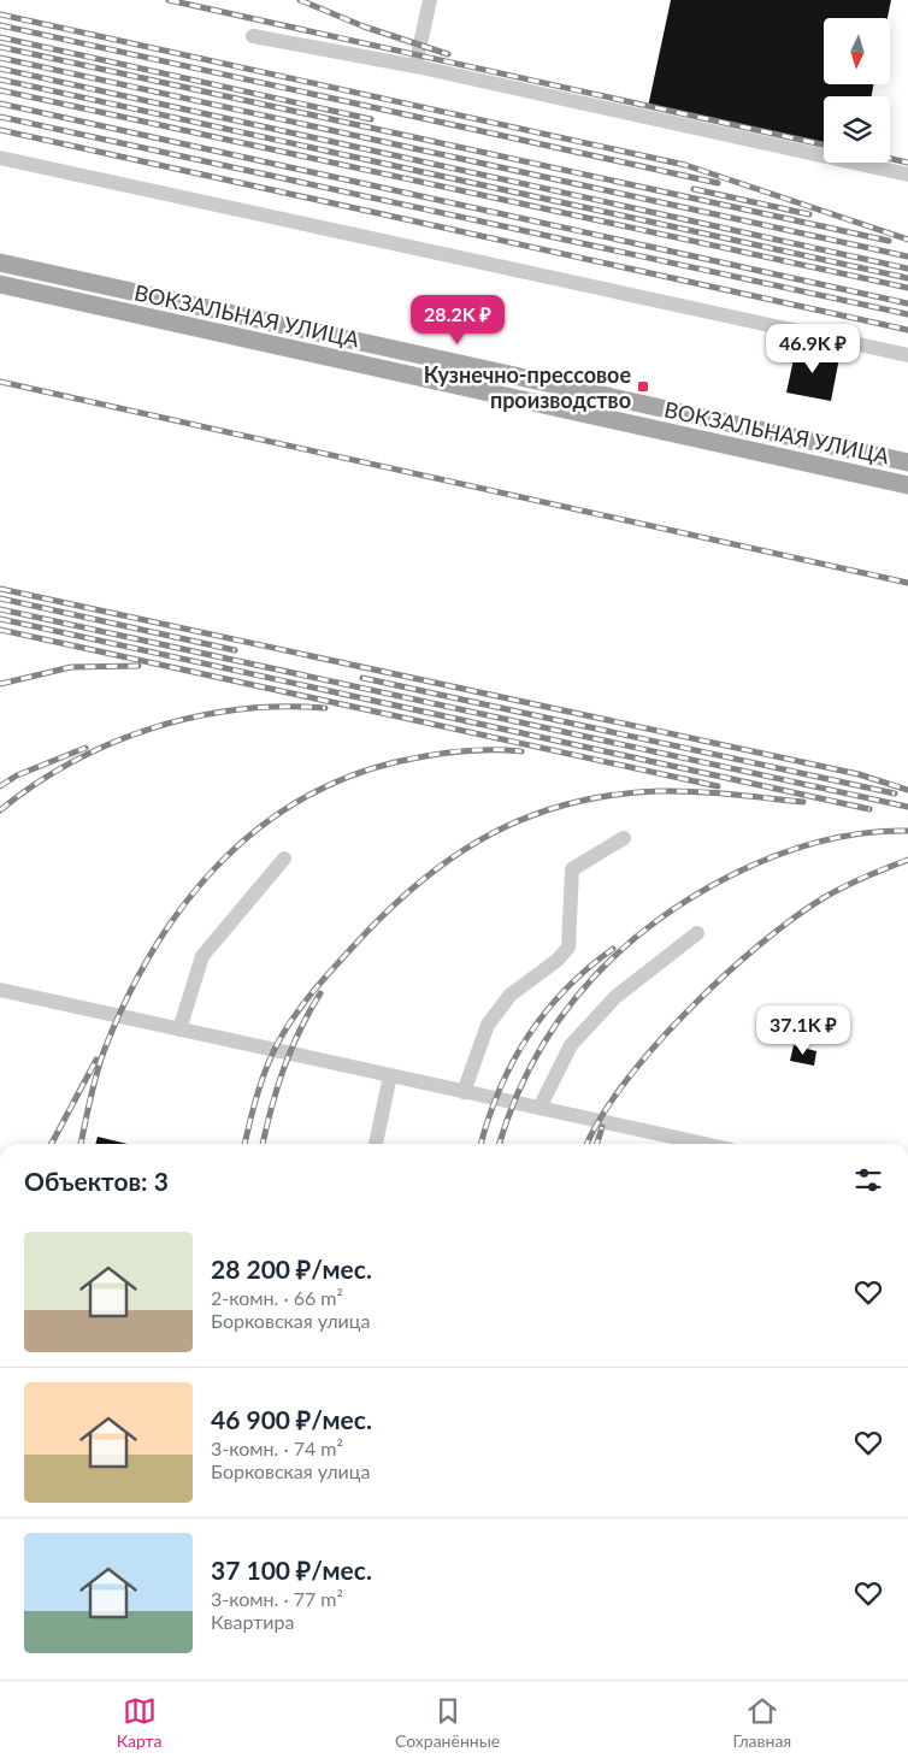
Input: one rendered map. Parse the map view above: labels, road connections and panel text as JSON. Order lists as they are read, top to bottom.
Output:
{
  "streets": {
    "main road": ["ВОКЗАЛЬНАЯ УЛИЦА"]
  },
  "places": {
    "transit": ["Кузнечно-прессовое производство"]
  },
  "north": "bottom",
  "page": {
    "price": ["28.2K ₽", "46.9K ₽", "37.1K ₽"],
    "heading": "Объектов: 3",
    "list": [
      {
        "name": "28 200 ₽/мес.",
        "note": "2-комн. · 66 m² · Борковская улица"
      },
      {
        "name": "46 900 ₽/мес.",
        "note": "3-комн. · 74 m² · Борковская улица"
      },
      {
        "name": "37 100 ₽/мес.",
        "note": "3-комн. · 77 m² · Квартира"
      }
    ],
    "tabs": ["Карта", "Сохранённые", "Главная"]
  }
}
